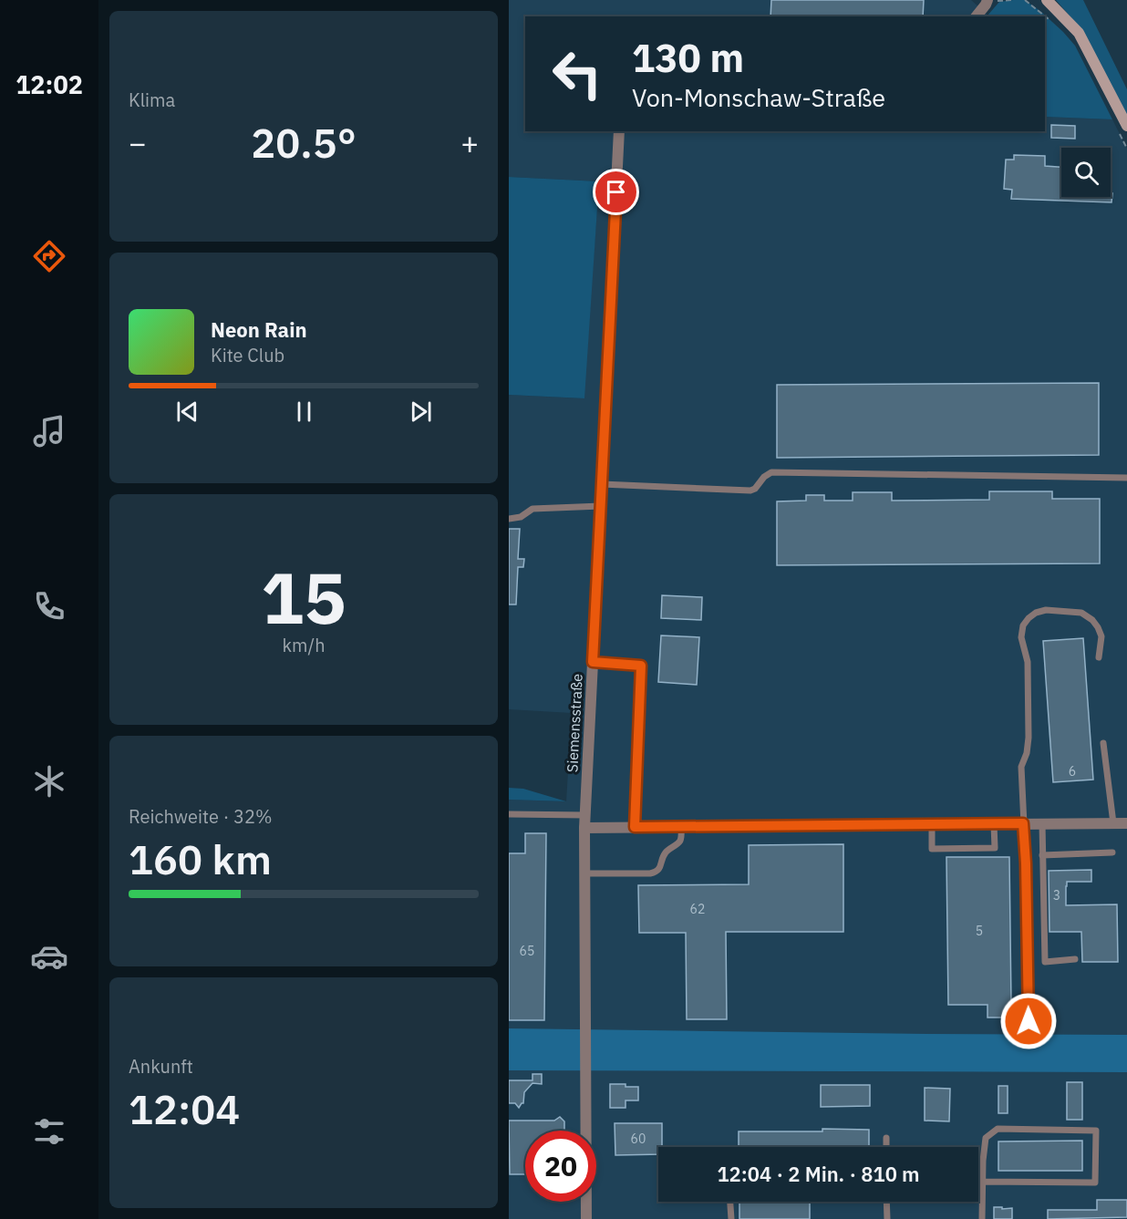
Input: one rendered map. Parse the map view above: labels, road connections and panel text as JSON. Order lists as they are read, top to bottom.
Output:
{
  "streets": {
    "street": ["Siemensstraße"]
  },
  "house_numbers": [
    "6",
    "3",
    "62",
    "5",
    "65",
    "60"
  ],
  "page": {
    "tabs": "12:02",
    "tile": [
      "Klima",
      ["15", "km/h"],
      ["Reichweite · 32%", "160 km"],
      ["Ankunft", "12:04"]
    ],
    "turn": ["130 m", "Von-Monschaw-Straße"],
    "heat": ["−", "20.5°", "+"],
    "song": ["Neon Rain", "Kite Club"],
    "limit": "20",
    "trip": "12:04 · 2 Min. · 810 m"
  }
}
